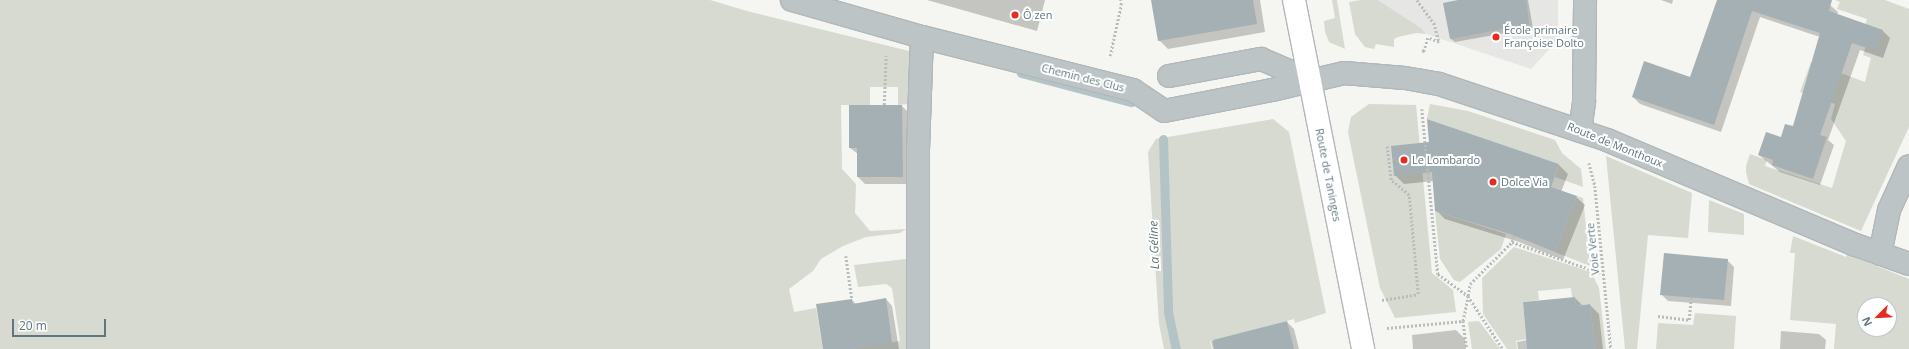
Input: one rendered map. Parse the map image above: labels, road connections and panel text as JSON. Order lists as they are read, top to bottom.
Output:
{
  "streets": {
    "main road": ["Route de Taninges"],
    "street": ["Chemin des Clus", "Route de Monthoux"],
    "path": ["Voie Verte"]
  },
  "crossings": [
    ["Chemin des Clus", "Route de Monthoux"],
    ["Chemin des Clus", "Route de Taninges"],
    ["Route de Monthoux", "Route de Taninges"]
  ],
  "water": ["La Géline"],
  "places": [
    "Ô zen",
    "École primaire Françoise Dolto",
    "Le Lombardo",
    "Dolce Via"
  ],
  "scale_bar": "20 m",
  "north": "bottom left"
}
